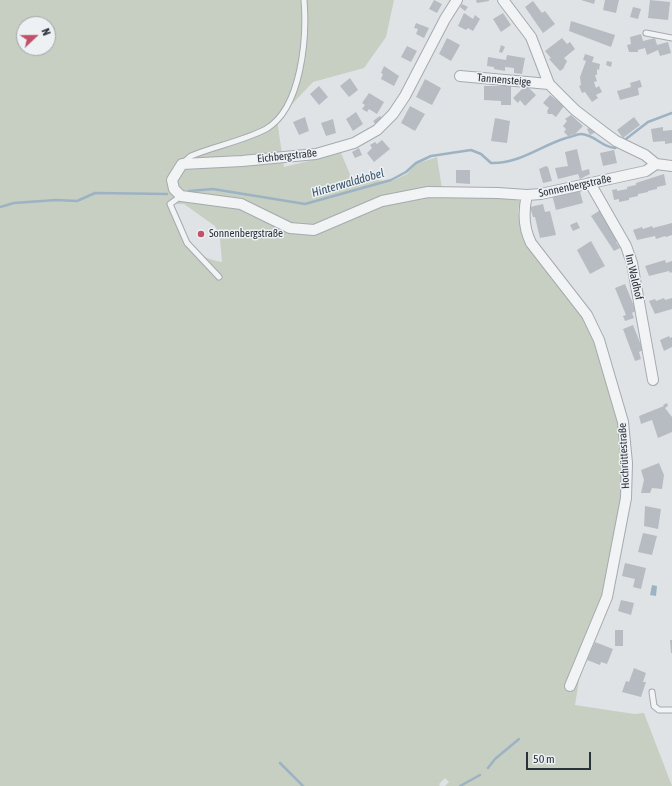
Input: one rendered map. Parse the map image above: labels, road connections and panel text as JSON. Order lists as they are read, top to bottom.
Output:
{
  "streets": {
    "street": [
      "Tannensteige",
      "Eichbergstraße",
      "Sonnenbergstraße",
      "Im Waldhof",
      "Hochrüttestraße"
    ]
  },
  "crossings": [
    ["Sonnenbergstraße", "Im Waldhof"],
    ["Sonnenbergstraße", "Hochrüttestraße"]
  ],
  "water": ["Hinterwalddobel"],
  "places": ["Sonnenbergstraße"],
  "scale_bar": "50 m",
  "north": "right"
}
